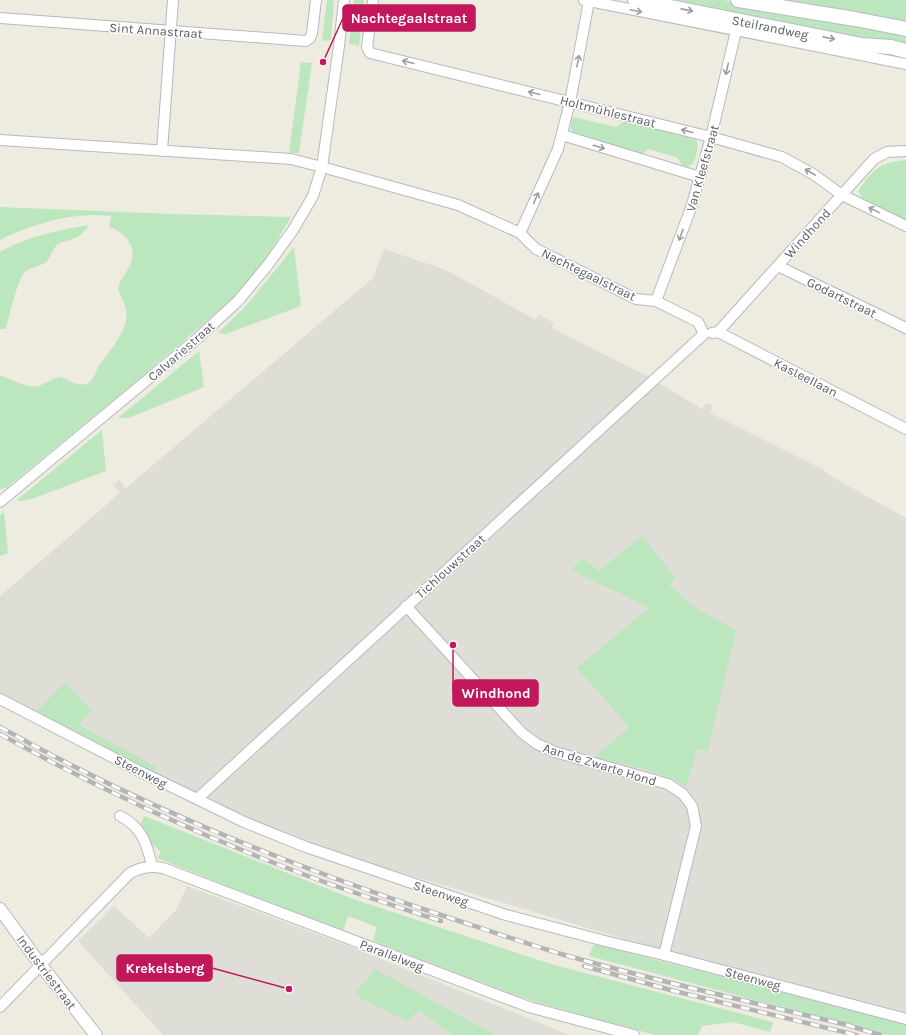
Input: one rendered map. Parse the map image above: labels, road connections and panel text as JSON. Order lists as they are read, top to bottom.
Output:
{
  "streets": {
    "main road": ["Steilrandweg"],
    "street": [
      "Sint Annastraat",
      "Holtmühlestraat",
      "Van Kleefstraat",
      "Windhond",
      "Nachtegaalstraat",
      "Godartstraat",
      "Calvariestraat",
      "Kasteellaan",
      "Tichlouwstraat",
      "Aan de Zwarte Hond",
      "Steenweg",
      "Parallelweg",
      "Industriestraat"
    ]
  },
  "crossings": [
    ["Holtmühlestraat", "Van Kleefstraat"],
    ["Holtmühlestraat", "Windhond"],
    ["Van Kleefstraat", "Nachtegaalstraat"],
    ["Windhond", "Godartstraat"],
    ["Windhond", "Kasteellaan"],
    ["Nachtegaalstraat", "Calvariestraat"],
    ["Nachtegaalstraat", "Tichlouwstraat"],
    ["Tichlouwstraat", "Aan de Zwarte Hond"],
    ["Tichlouwstraat", "Steenweg"],
    ["Aan de Zwarte Hond", "Steenweg"]
  ],
  "one_way": ["Holtmühlestraat", "Van Kleefstraat"],
  "places": ["Nachtegaalstraat", "Windhond", "Krekelsberg"]
}
